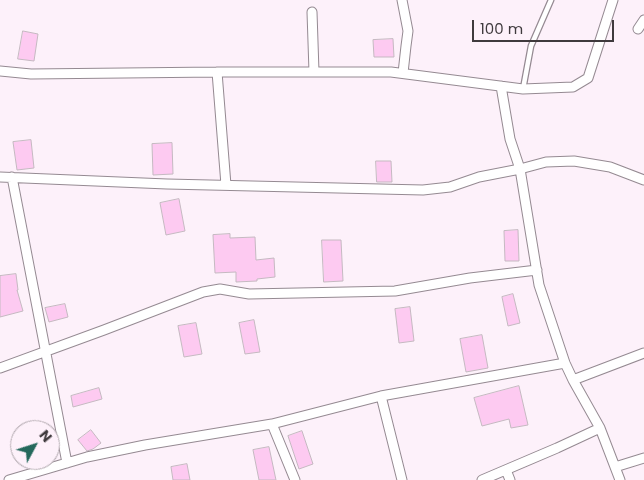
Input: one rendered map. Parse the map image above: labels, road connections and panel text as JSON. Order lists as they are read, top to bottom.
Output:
{
  "scale_bar": "100 m",
  "north": "top right"
}
